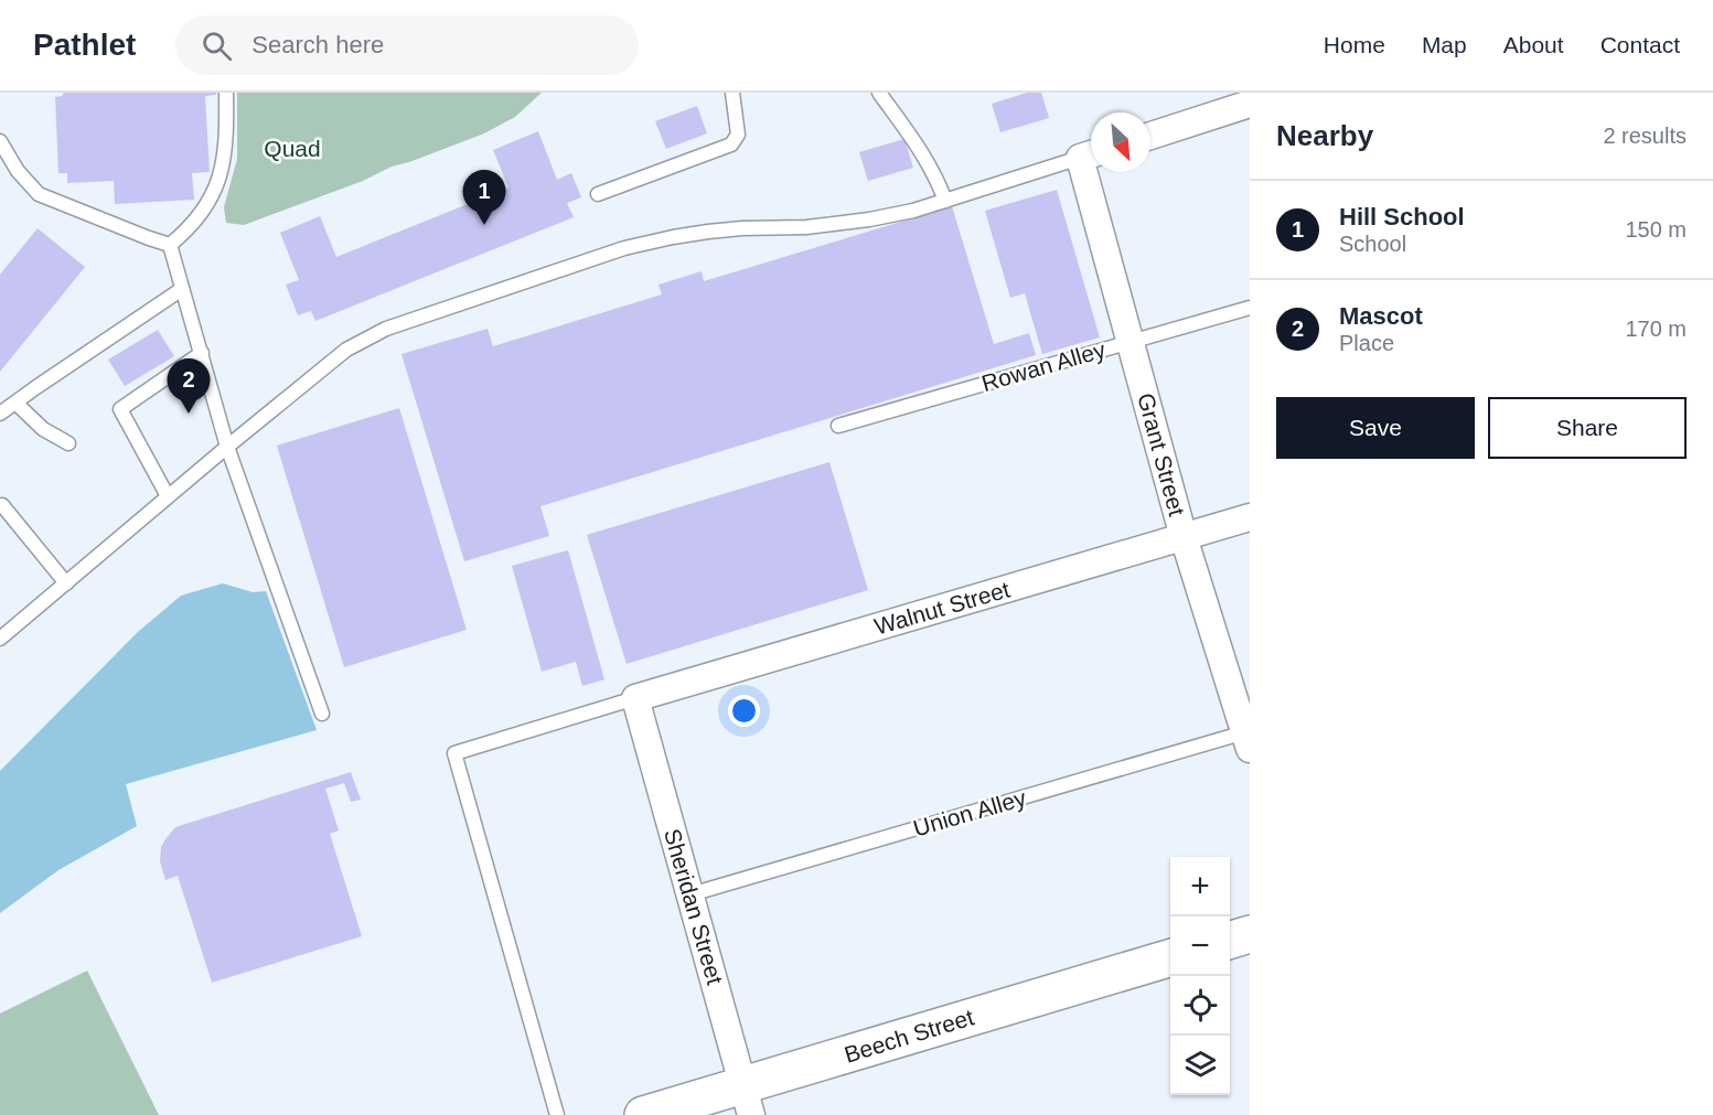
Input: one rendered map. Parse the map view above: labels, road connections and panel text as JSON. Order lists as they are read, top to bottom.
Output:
{
  "streets": {
    "street": [
      "Grant Street",
      "Walnut Street",
      "Sheridan Street",
      "Beech Street"
    ],
    "lane": ["Rowan Alley", "Union Alley"]
  },
  "crossings": [
    ["Rowan Alley", "Grant Street"],
    ["Grant Street", "Walnut Street"],
    ["Grant Street", "Union Alley"],
    ["Walnut Street", "Sheridan Street"],
    ["Union Alley", "Sheridan Street"],
    ["Sheridan Street", "Beech Street"]
  ],
  "parks": ["Quad"],
  "north": "bottom right",
  "page": {
    "header": "Pathlet",
    "search": "Search here",
    "nav": [
      "Home",
      "Map",
      "About",
      "Contact"
    ],
    "heading": ["Nearby", "2 results"],
    "pins": ["1", "2"],
    "list": [
      {
        "mark": "1",
        "name": "Hill School",
        "note": "School",
        "value": "150 m"
      },
      {
        "mark": "2",
        "name": "Mascot",
        "note": "Place",
        "value": "170 m"
      }
    ],
    "buttons": ["Save", "Share"],
    "map_buttons": ["+", "−"]
  }
}
